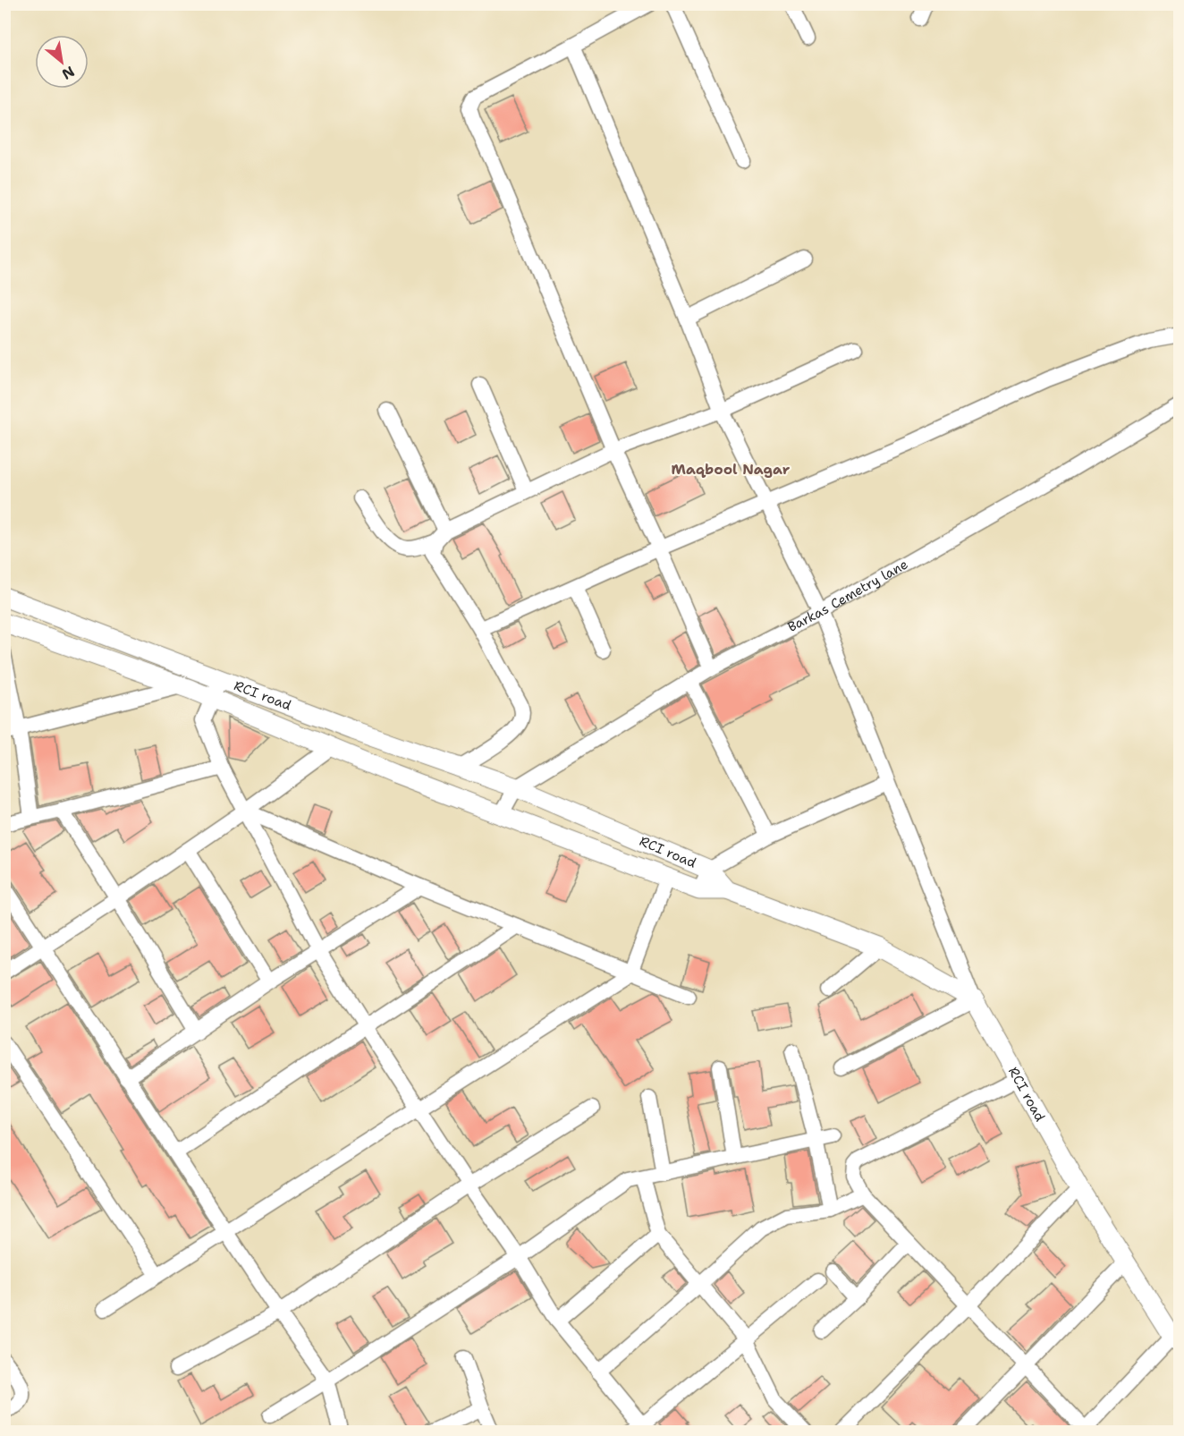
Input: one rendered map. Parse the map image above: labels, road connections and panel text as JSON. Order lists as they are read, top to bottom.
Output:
{
  "streets": {
    "street": ["Barkas Cemetry lane", "RCI road"]
  },
  "crossings": [
    ["Barkas Cemetry lane", "RCI road"]
  ],
  "districts": ["Maqbool Nagar"],
  "north": "bottom right"
}
